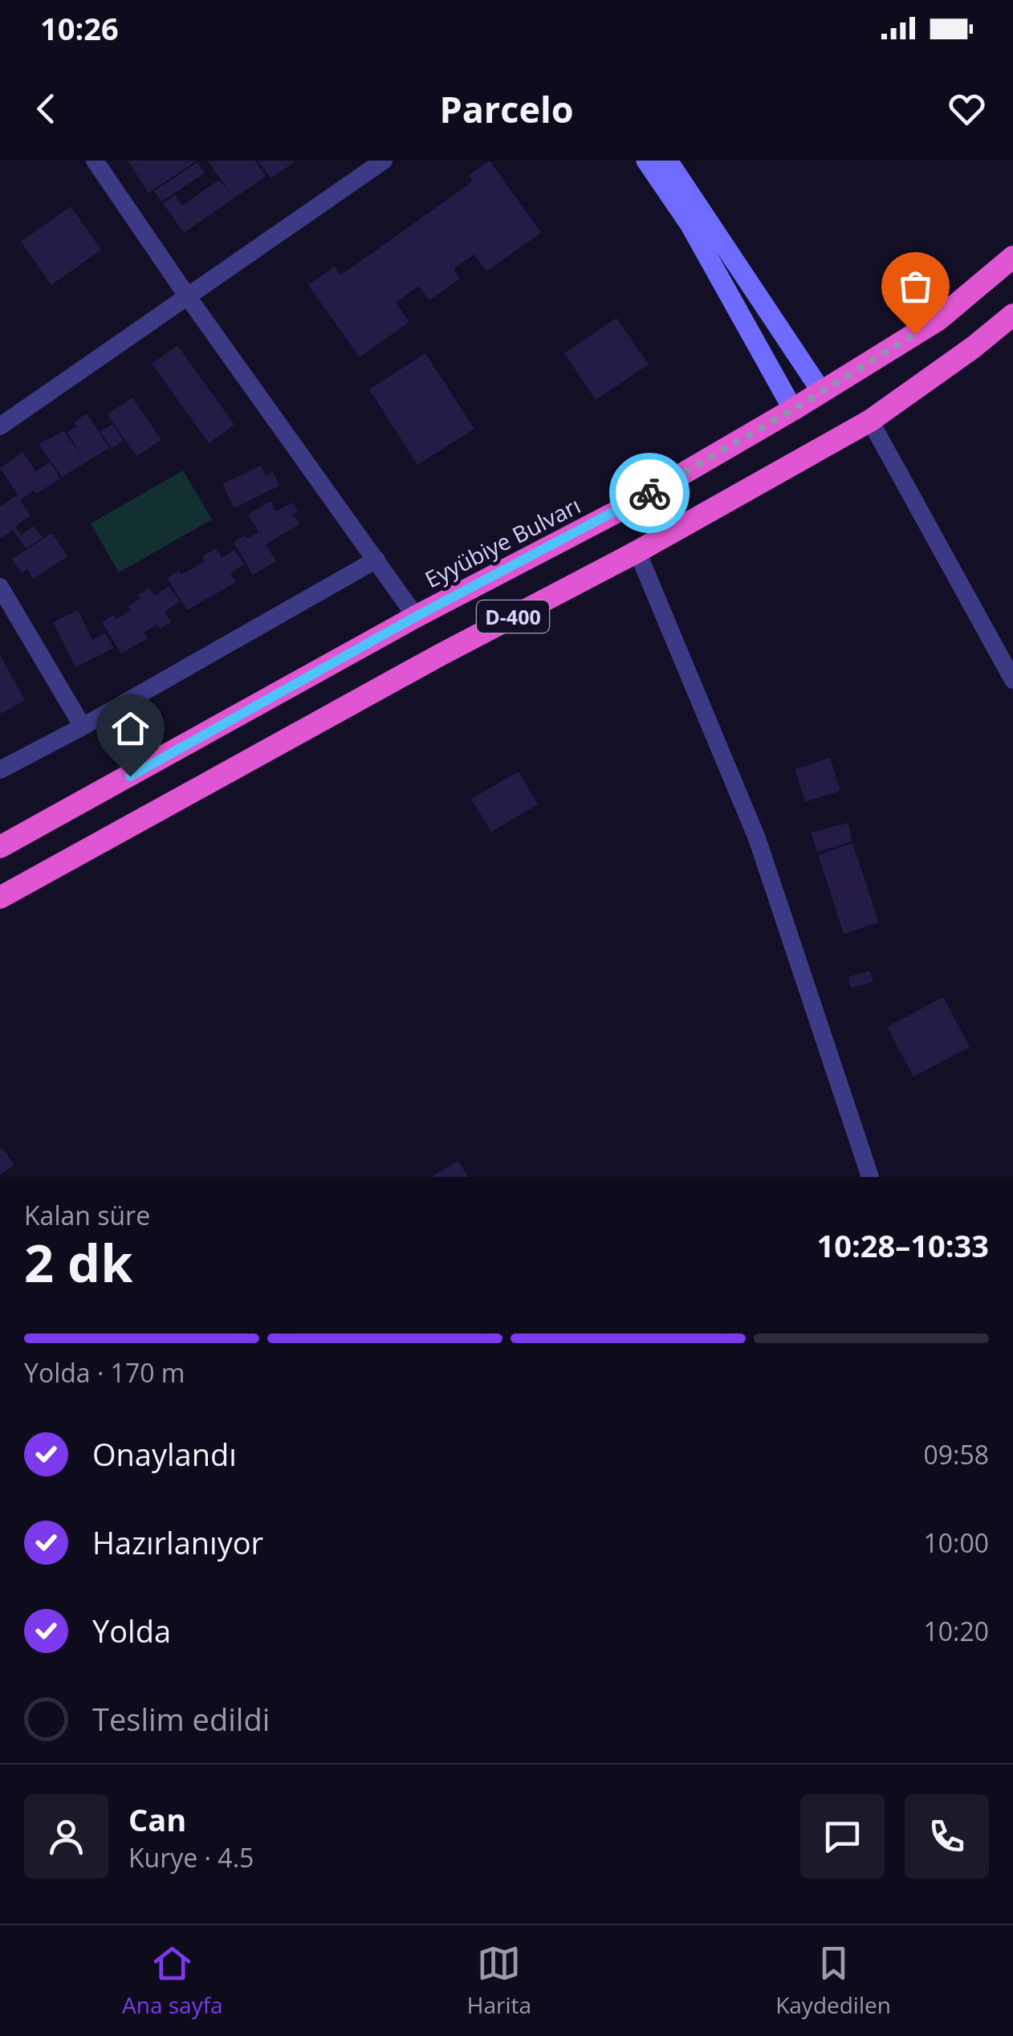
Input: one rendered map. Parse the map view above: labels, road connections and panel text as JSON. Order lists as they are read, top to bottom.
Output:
{
  "streets": {
    "highway": ["Eyyübiye Bulvarı", "D-400"]
  },
  "page": {
    "status": "10:26",
    "header": "Parcelo",
    "heading": ["2 dk", "Kalan süre", "10:28–10:33"],
    "panel": ["Can", "Kurye · 4.5"],
    "bar": "Yolda · 170 m",
    "list": [
      ["Onaylandı", "09:58"],
      ["Hazırlanıyor", "10:00"],
      ["Yolda", "10:20"],
      "Teslim edildi"
    ],
    "tabs": ["Ana sayfa", "Harita", "Kaydedilen"]
  }
}
